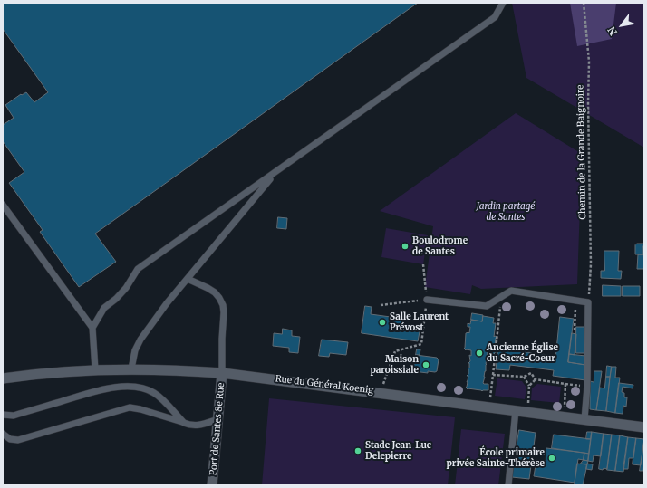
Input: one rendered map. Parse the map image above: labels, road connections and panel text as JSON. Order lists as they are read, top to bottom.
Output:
{
  "streets": {
    "street": ["Rue du Général Koenig", "Port de Santes 8e Rue"],
    "path": ["Chemin de la Grande Baignoire"]
  },
  "crossings": [
    ["Rue du Général Koenig", "Port de Santes 8e Rue"]
  ],
  "parks": ["Jardin partagé de Santes"],
  "places": [
    "Boulodrome de Santes",
    "Salle Laurent Prévost",
    "Ancienne Église du Sacré-Coeur",
    "Maison paroissiale",
    "Stade Jean-Luc Delepierre",
    "École primaire privée Sainte-Thérèse"
  ],
  "north": "bottom left"
}
